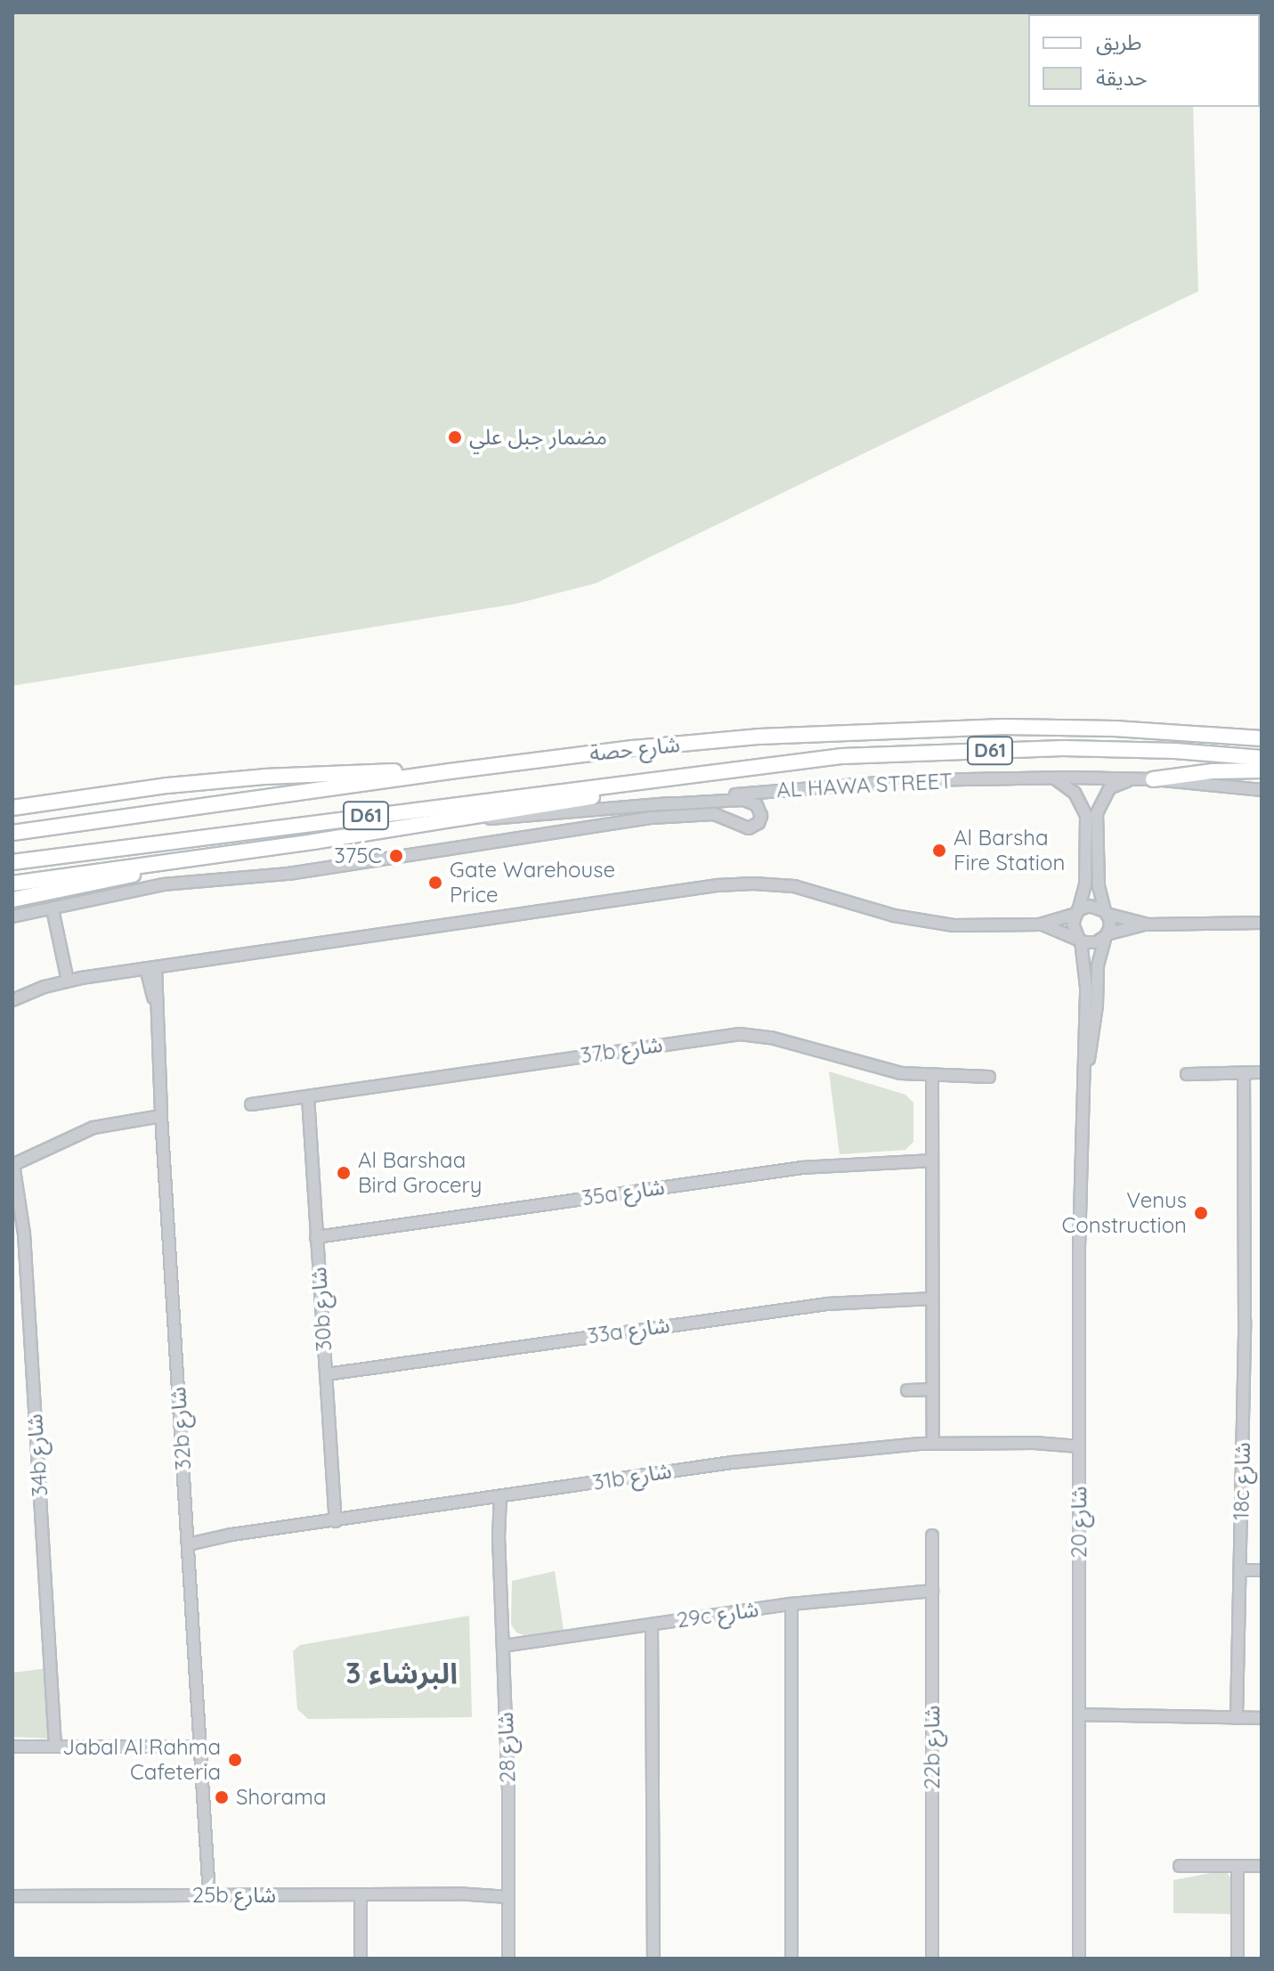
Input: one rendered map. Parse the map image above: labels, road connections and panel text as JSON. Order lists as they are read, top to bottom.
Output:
{
  "streets": {
    "main road": ["شارع حصة", "D61"],
    "street": [
      "AL HAWA STREET",
      "37b شارع",
      "35a شارع",
      "30b شارع",
      "33a شارع",
      "32b شارع",
      "34b شارع",
      "31b شارع",
      "18c شارع",
      "شارع 20",
      "29c شارع",
      "شارع 28",
      "22b شارع",
      "25b شارع"
    ]
  },
  "crossings": [
    ["شارع حصة", "D61"],
    ["شارع حصة", "AL HAWA STREET"],
    ["37b شارع", "30b شارع"],
    ["35a شارع", "30b شارع"],
    ["30b شارع", "33a شارع"],
    ["30b شارع", "31b شارع"],
    ["32b شارع", "31b شارع"],
    ["32b شارع", "25b شارع"],
    ["31b شارع", "شارع 20"],
    ["31b شارع", "شارع 28"],
    ["29c شارع", "شارع 28"],
    ["29c شارع", "22b شارع"],
    ["شارع 28", "25b شارع"]
  ],
  "districts": ["البرشاء 3"],
  "places": [
    "مضمار جبل علي",
    "Al Barsha Fire Station",
    "375C",
    "Gate Warehouse Price",
    "Al Barshaa Bird Grocery",
    "Venus Construction",
    "Jabal Al Rahma Cafeteria",
    "Shorama"
  ],
  "legend": ["طريق", "حديقة"]
}
